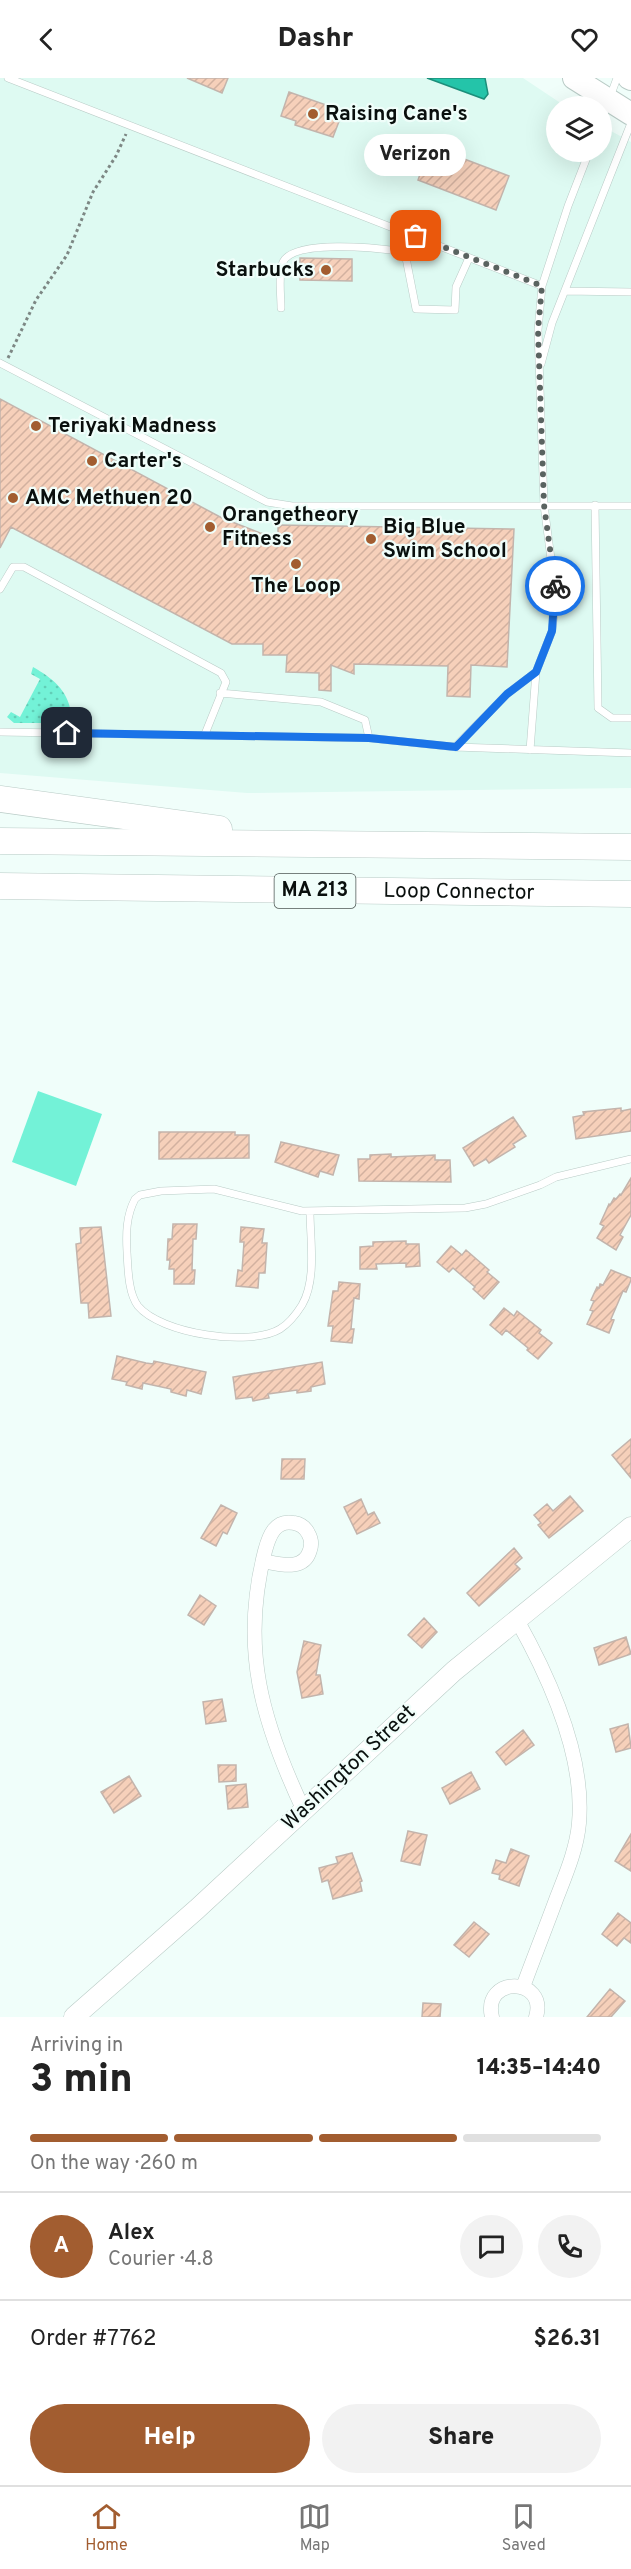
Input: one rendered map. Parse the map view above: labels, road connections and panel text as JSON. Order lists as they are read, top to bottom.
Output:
{
  "streets": {
    "highway": ["MA 213", "Loop Connector"],
    "street": ["Washington Street"]
  },
  "places": [
    "Raising Cane's",
    "Verizon",
    "Starbucks",
    "Teriyaki Madness",
    "Carter's",
    "AMC Methuen 20",
    "Orangetheory Fitness",
    "Big Blue Swim School",
    "The Loop"
  ],
  "page": {
    "header": "Dashr",
    "bubble": "Verizon",
    "heading": ["3 min", "Arriving in", "14:35–14:40"],
    "panel": [
      "Alex",
      "Courier · 4.8",
      "Order #7762",
      "$26.31"
    ],
    "bar": "On the way · 260 m",
    "round": "A",
    "buttons": ["Help", "Share"],
    "tabs": ["Home", "Map", "Saved"]
  }
}
